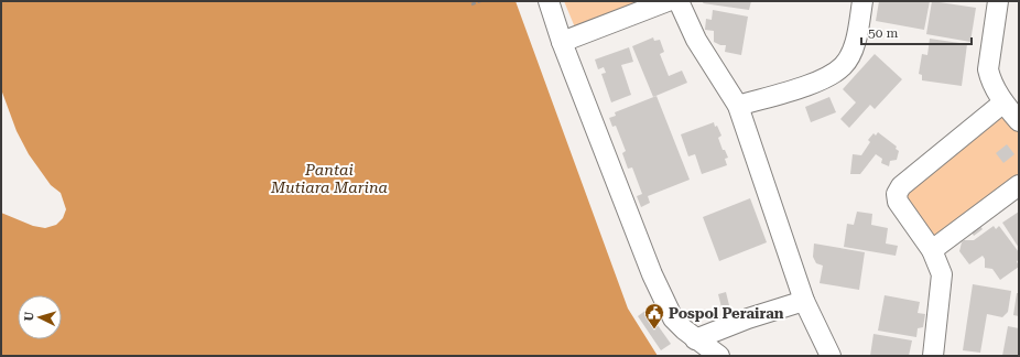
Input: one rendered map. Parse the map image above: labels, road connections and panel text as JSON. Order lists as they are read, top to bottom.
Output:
{
  "water": ["Pantai Mutiara Marina"],
  "places": {
    "public building": ["Pospol Perairan"]
  },
  "scale_bar": "50 m",
  "north": "left"
}
